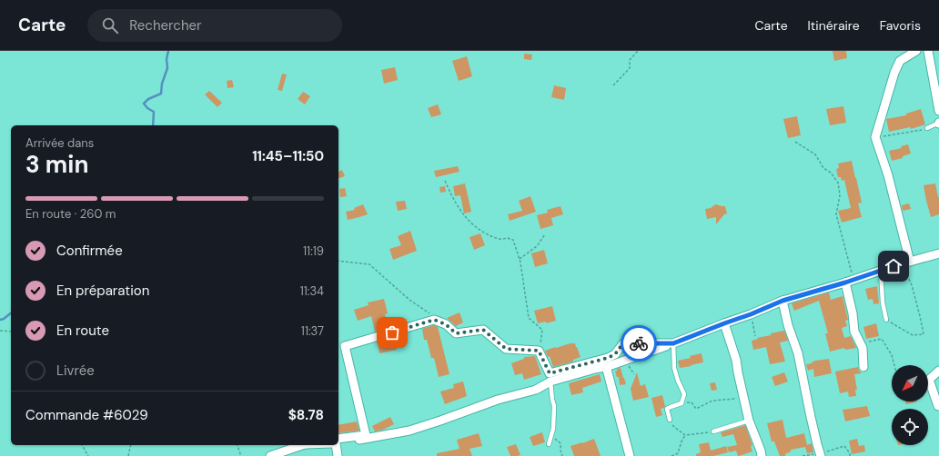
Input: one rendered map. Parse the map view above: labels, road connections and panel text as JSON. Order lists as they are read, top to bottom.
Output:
{
  "north": "bottom left",
  "page": {
    "header": "Carte",
    "search": "Rechercher",
    "nav": ["Carte", "Itinéraire", "Favoris"],
    "heading": ["3 min", "Arrivée dans", "11:45–11:50"],
    "panel": ["Commande #6029", "$8.78"],
    "bar": "En route · 260 m",
    "list": [
      ["Confirmée", "11:19"],
      ["En préparation", "11:34"],
      ["En route", "11:37"],
      "Livrée"
    ]
  }
}
